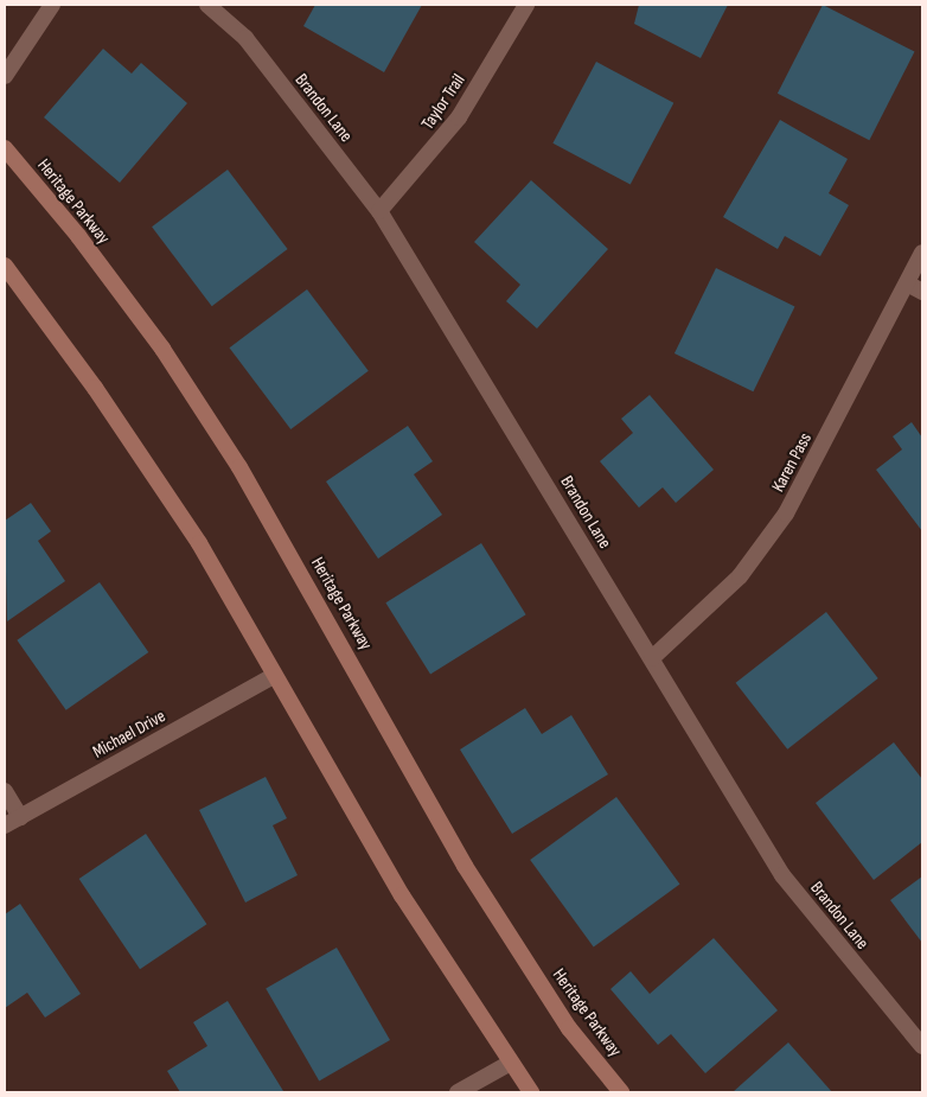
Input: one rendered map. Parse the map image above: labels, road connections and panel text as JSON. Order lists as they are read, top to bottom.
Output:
{
  "streets": {
    "main road": ["Heritage Parkway"],
    "street": [
      "Taylor Trail",
      "Brandon Lane",
      "Karen Pass",
      "Michael Drive"
    ]
  },
  "crossings": [
    ["Taylor Trail", "Brandon Lane"],
    ["Brandon Lane", "Karen Pass"]
  ]
}
